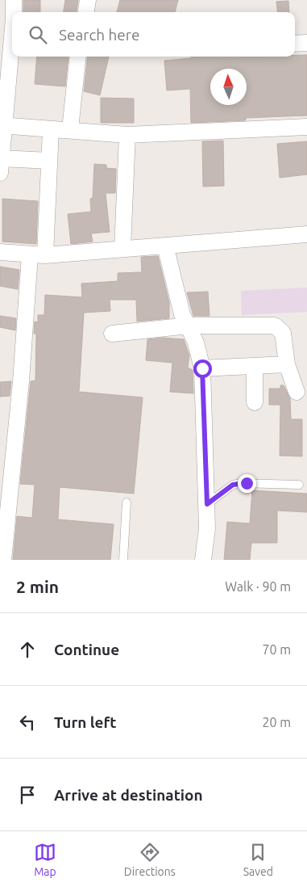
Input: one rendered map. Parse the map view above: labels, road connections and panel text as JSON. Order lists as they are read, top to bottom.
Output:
{
  "north": "top",
  "page": {
    "search": "Search here",
    "heading": ["2 min", "Walk · 90 m"],
    "list": [
      ["Continue", "70 m"],
      ["Turn left", "20 m"],
      "Arrive at destination"
    ],
    "nav": ["Map", "Directions", "Saved"]
  }
}
